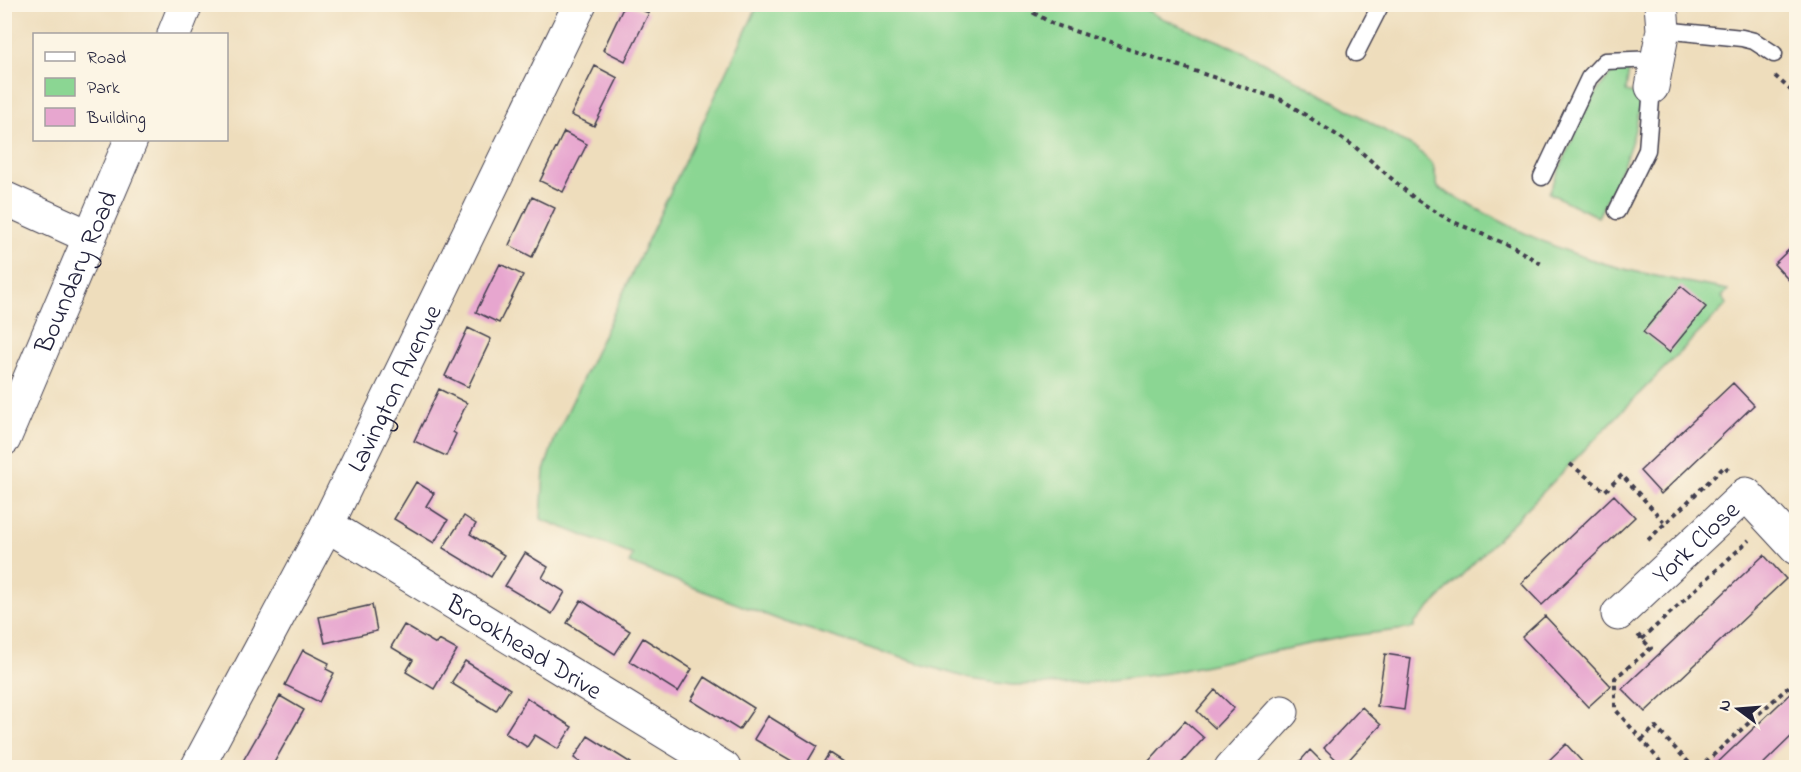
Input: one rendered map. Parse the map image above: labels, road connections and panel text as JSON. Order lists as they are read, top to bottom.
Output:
{
  "streets": {
    "street": [
      "Boundary Road",
      "Lavington Avenue",
      "York Close",
      "Brookhead Drive"
    ]
  },
  "crossings": [
    ["Lavington Avenue", "Brookhead Drive"]
  ],
  "legend": ["Road", "Park", "Building"],
  "north": "left"
}
